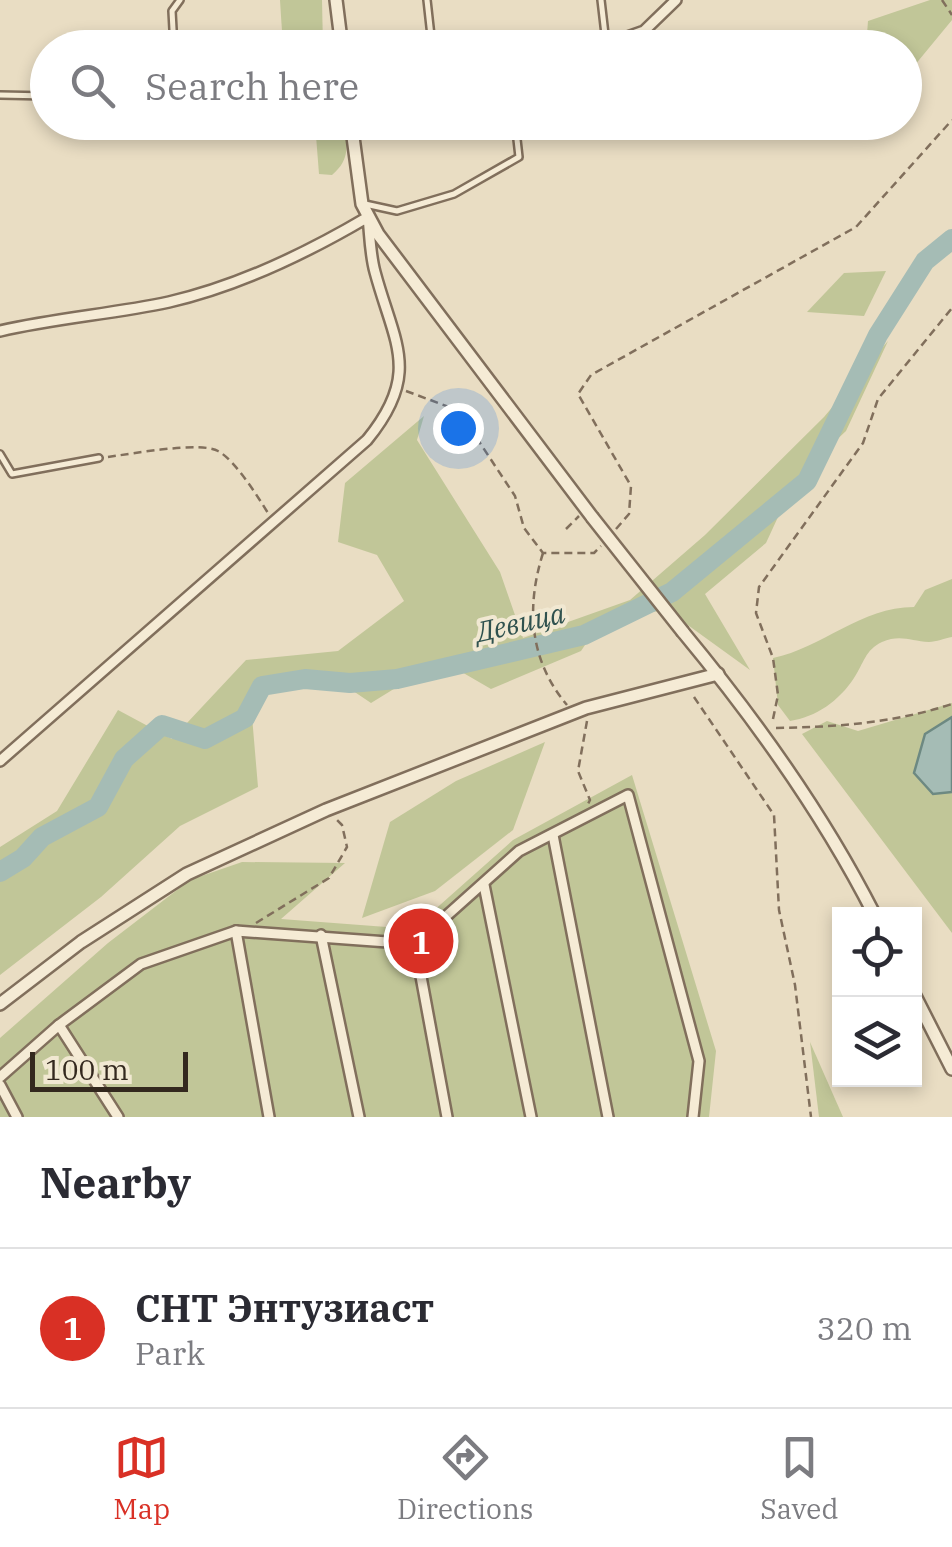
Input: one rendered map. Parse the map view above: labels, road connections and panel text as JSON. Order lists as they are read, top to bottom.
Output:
{
  "water": ["Девица"],
  "scale_bar": "100 m",
  "page": {
    "search": "Search here",
    "pins": "1",
    "scale": "100 m",
    "heading": "Nearby",
    "list": [
      {
        "mark": "1",
        "name": "СНТ Энтузиаст",
        "note": "Park",
        "value": "320 m"
      }
    ],
    "nav": ["Map", "Directions", "Saved"]
  }
}
